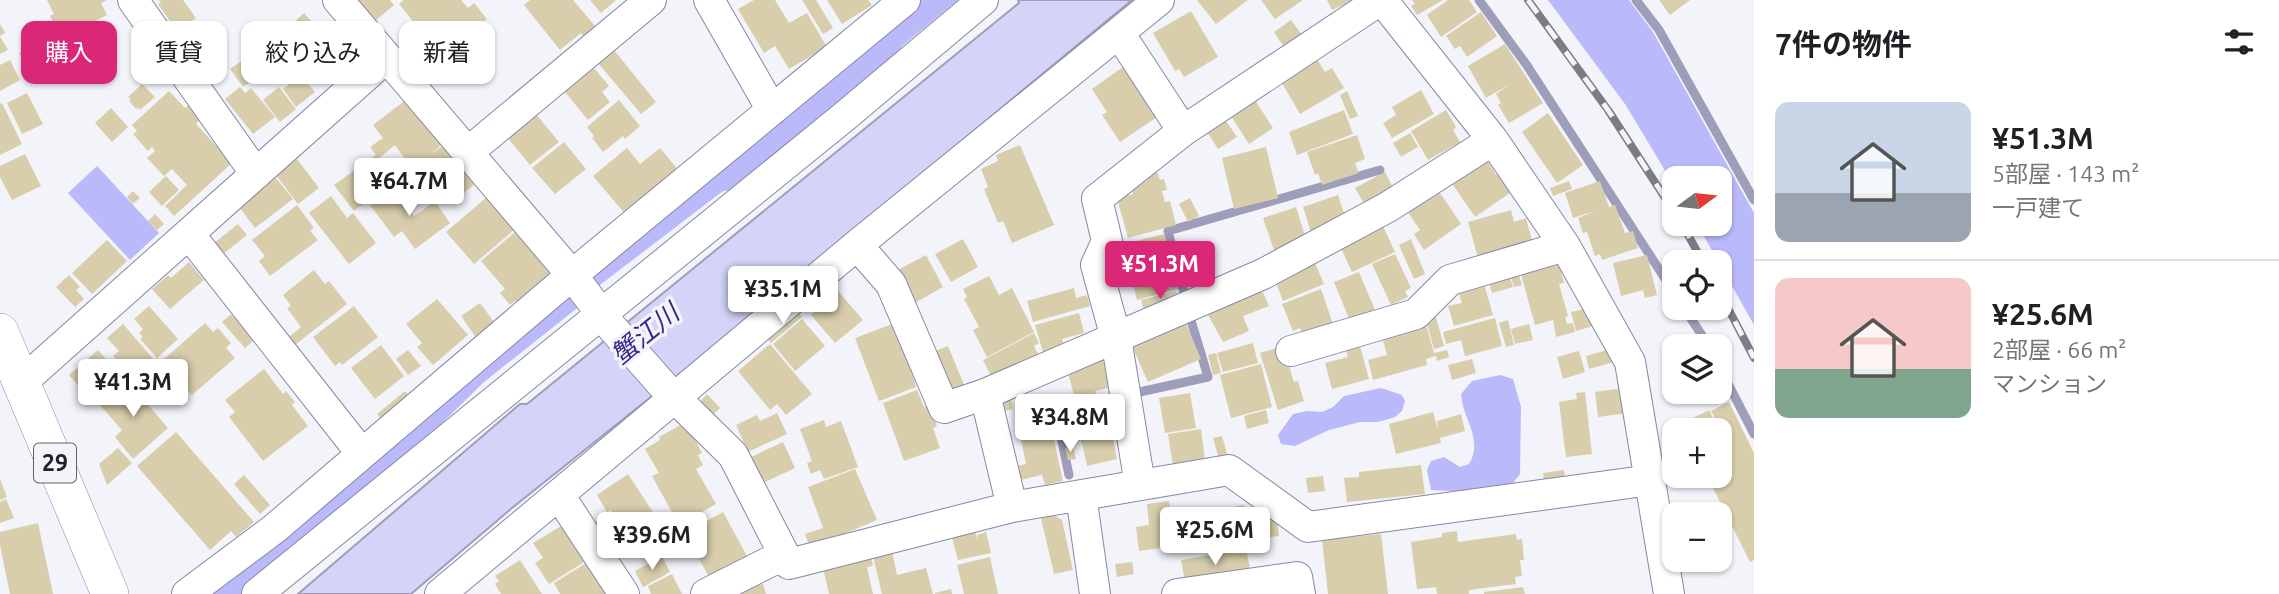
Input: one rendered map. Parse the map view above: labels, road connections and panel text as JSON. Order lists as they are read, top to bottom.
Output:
{
  "streets": {
    "main road": ["29"]
  },
  "water": ["蟹江川"],
  "north": "right",
  "page": {
    "heading": "7件の物件",
    "chip": [
      "購入",
      "賃貸",
      "絞り込み",
      "新着"
    ],
    "list": [
      {
        "name": "¥51.3M",
        "note": "5部屋 · 143 m² · 一戸建て"
      },
      {
        "name": "¥25.6M",
        "note": "2部屋 · 66 m² · マンション"
      }
    ],
    "price": [
      "¥64.7M",
      "¥51.3M",
      "¥35.1M",
      "¥41.3M",
      "¥34.8M",
      "¥25.6M",
      "¥39.6M"
    ],
    "map_buttons": ["+", "−"]
  }
}
